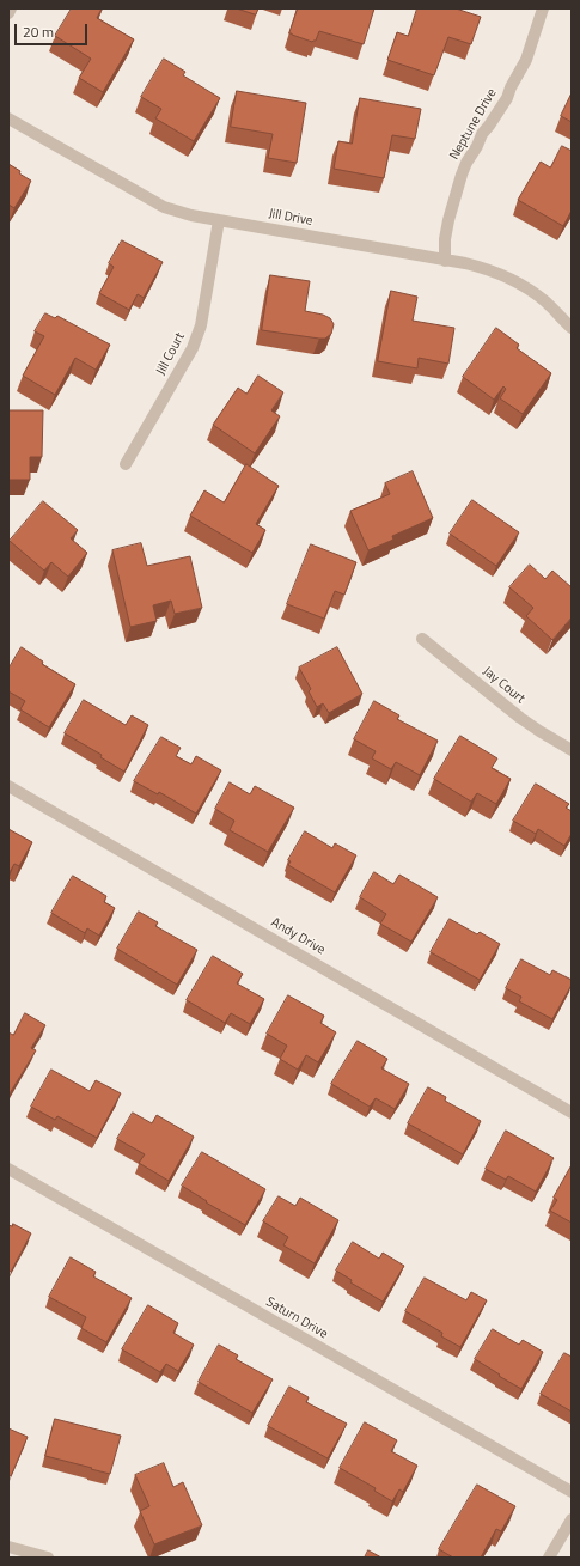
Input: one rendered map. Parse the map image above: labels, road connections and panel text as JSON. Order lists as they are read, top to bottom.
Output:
{
  "streets": {
    "street": [
      "Neptune Drive",
      "Jill Drive",
      "Jill Court",
      "Jay Court",
      "Andy Drive",
      "Saturn Drive"
    ]
  },
  "crossings": [
    ["Neptune Drive", "Jill Drive"],
    ["Jill Drive", "Jill Court"]
  ],
  "scale_bar": "20 m"
}
